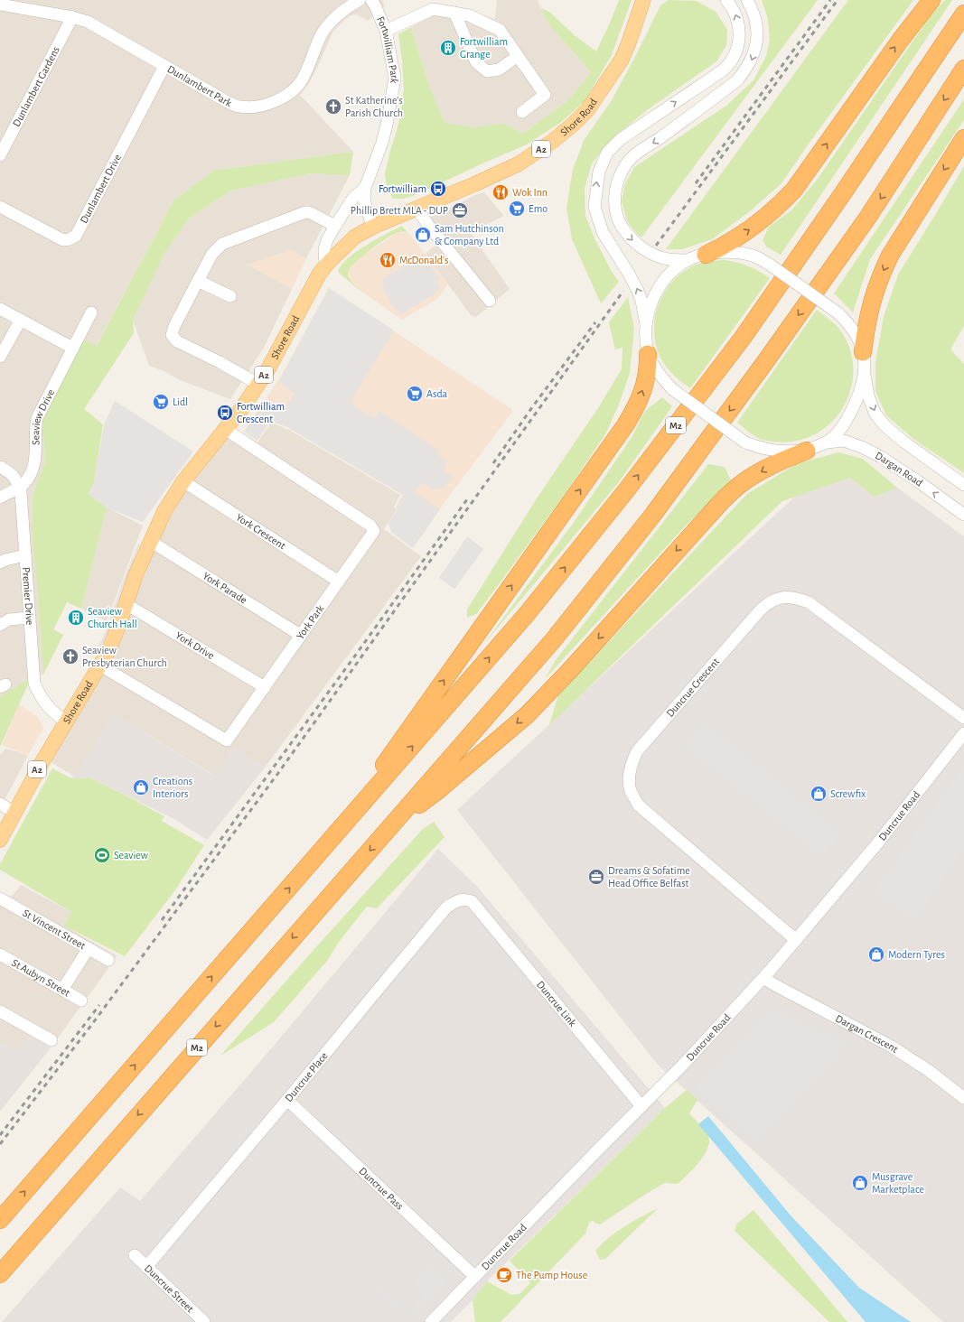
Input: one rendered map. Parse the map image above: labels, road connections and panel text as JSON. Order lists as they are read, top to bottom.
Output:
{
  "streets": {
    "highway": ["M2"],
    "main road": ["Shore Road", "A2"],
    "street": [
      "Fortwilliam Park",
      "Dunlambert Park",
      "Dunlambert Gardens",
      "Dunlambert Drive",
      "Seaview Drive",
      "Dargan Road",
      "York Crescent",
      "York Parade",
      "Premier Drive",
      "York Park",
      "York Drive",
      "Duncrue Crescent",
      "Duncrue Road",
      "St Vincent Street",
      "St Aubyn Street",
      "Duncrue Link",
      "Dargan Crescent",
      "Duncrue Place",
      "Duncrue Pass",
      "Duncrue Street"
    ]
  },
  "crossings": [
    ["Fortwilliam Park", "Shore Road"],
    ["Dunlambert Park", "Dunlambert Gardens"],
    ["Dunlambert Park", "Dunlambert Drive"],
    ["Shore Road", "York Crescent"],
    ["Shore Road", "York Parade"],
    ["Shore Road", "Premier Drive"],
    ["Shore Road", "York Park"],
    ["Shore Road", "York Drive"],
    ["Seaview Drive", "Premier Drive"],
    ["York Crescent", "York Park"],
    ["York Parade", "York Park"],
    ["York Park", "York Drive"],
    ["Duncrue Crescent", "Duncrue Road"],
    ["Duncrue Road", "Duncrue Link"],
    ["Duncrue Road", "Dargan Crescent"],
    ["Duncrue Road", "Duncrue Pass"],
    ["Duncrue Link", "Duncrue Place"],
    ["Duncrue Place", "Duncrue Pass"],
    ["Duncrue Place", "Duncrue Street"]
  ],
  "places": {
    "building": ["Fortwilliam Grange", "Seaview Church Hall"],
    "church": ["St Katherine's Parish Church", "Seaview Presbyterian Church"],
    "bus stop": ["Fortwilliam", "Fortwilliam Crescent"],
    "restaurant": ["Wok Inn", "McDonald's"],
    "supermarket": ["Emo", "Asda", "Lidl"],
    "office": ["Phillip Brett MLA - DUP", "Dreams & Sofatime Head Office Belfast"],
    "shop": [
      "Sam Hutchinson & Company Ltd",
      "Creations Interiors",
      "Screwfix",
      "Modern Tyres",
      "Musgrave Marketplace"
    ],
    "sports": ["Seaview"],
    "cafe": ["The Pump House"]
  }
}
